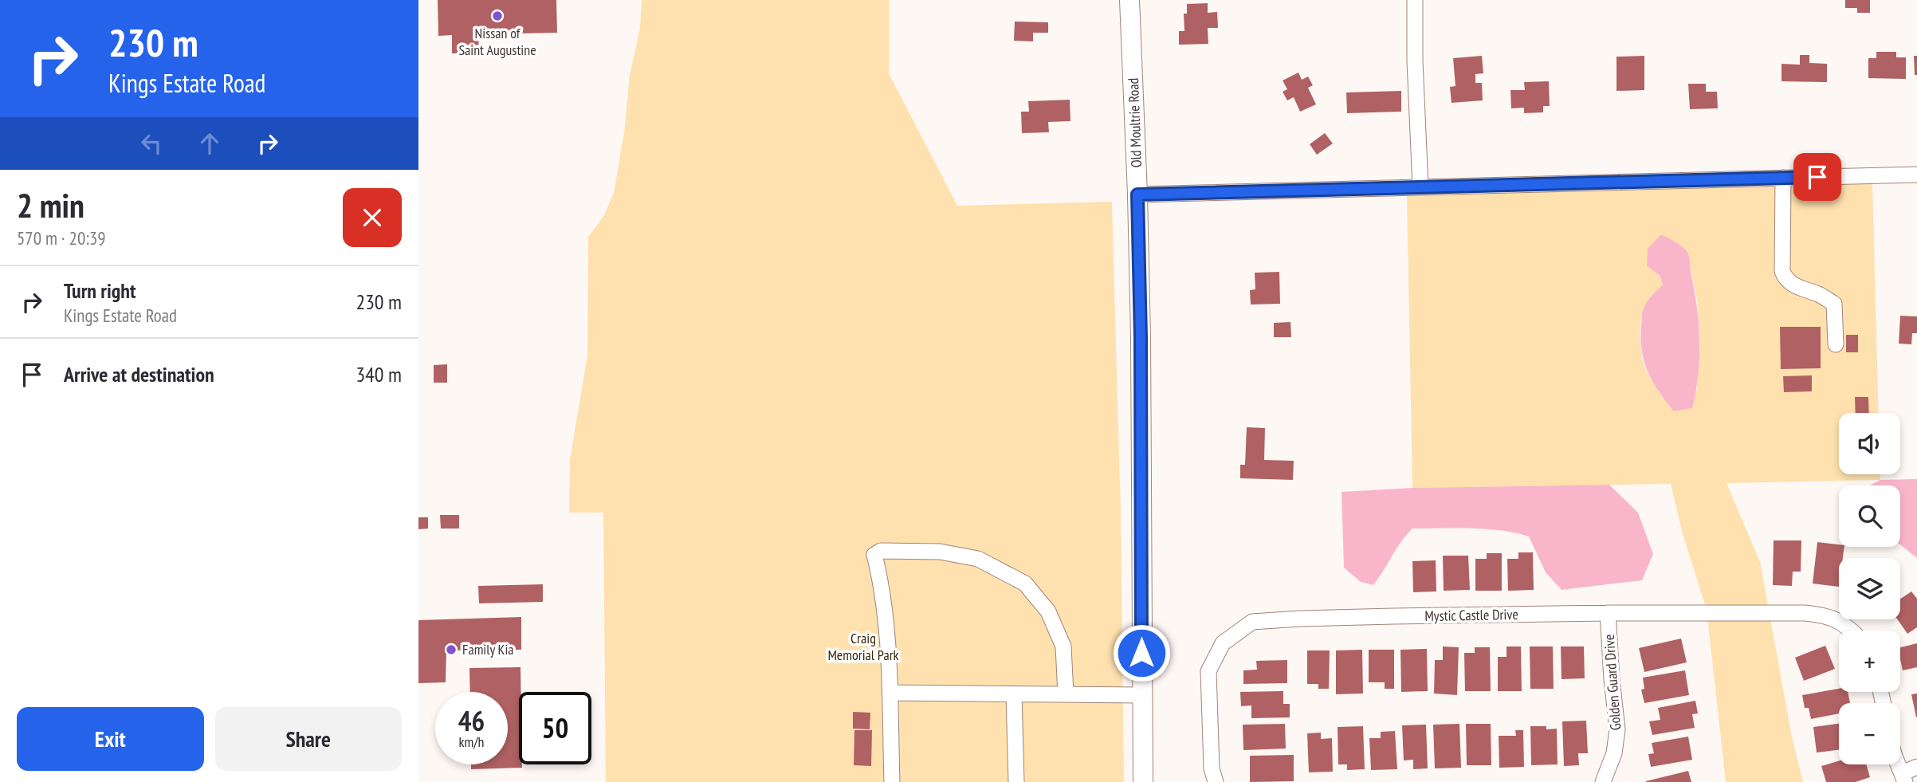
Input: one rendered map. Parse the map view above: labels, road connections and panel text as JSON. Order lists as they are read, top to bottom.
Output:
{
  "streets": {
    "main road": ["Old Moultrie Road"],
    "street": ["Mystic Castle Drive", "Golden Guard Drive"]
  },
  "crossings": [
    ["Mystic Castle Drive", "Golden Guard Drive"]
  ],
  "parks": ["Craig Memorial Park"],
  "places": ["Nissan of Saint Augustine", "Family Kia"],
  "page": {
    "turn": ["230 m", "Kings Estate Road"],
    "heading": ["2 min", "570 m · 20:39"],
    "list": [
      {
        "name": "Turn right",
        "note": "Kings Estate Road",
        "value": "230 m"
      },
      {
        "name": "Arrive at destination",
        "value": "340 m"
      }
    ],
    "map_buttons": ["+", "−"],
    "speed": "46 km/h",
    "limit": "50",
    "buttons": ["Exit", "Share"]
  }
}
